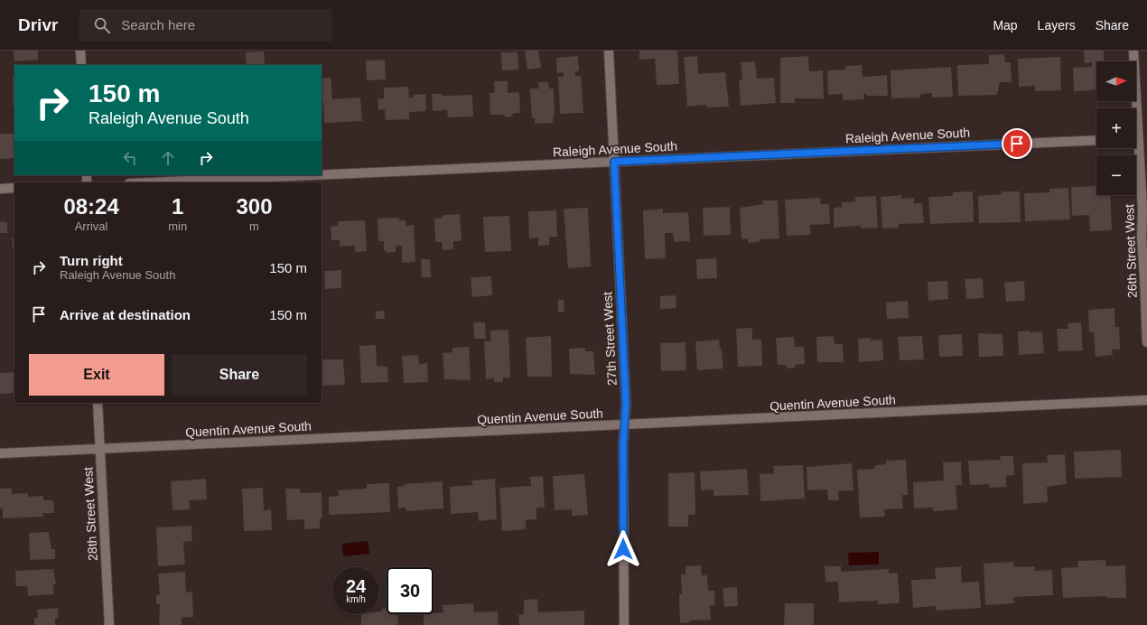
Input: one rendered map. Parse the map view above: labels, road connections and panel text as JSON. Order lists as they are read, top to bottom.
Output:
{
  "streets": {
    "street": [
      "Raleigh Avenue South",
      "26th Street West",
      "27th Street West",
      "Quentin Avenue South",
      "28th Street West"
    ]
  },
  "crossings": [
    ["Raleigh Avenue South", "27th Street West"],
    ["27th Street West", "Quentin Avenue South"],
    ["Quentin Avenue South", "28th Street West"]
  ],
  "north": "right",
  "page": {
    "header": "Drivr",
    "search": "Search here",
    "nav": ["Map", "Layers", "Share"],
    "map_buttons": ["+", "−"],
    "turn": ["150 m", "Raleigh Avenue South"],
    "eta": [
      "08:24",
      "Arrival",
      "1",
      "min",
      "300",
      "m"
    ],
    "list": [
      {
        "name": "Turn right",
        "note": "Raleigh Avenue South",
        "value": "150 m"
      },
      {
        "name": "Arrive at destination",
        "value": "150 m"
      }
    ],
    "buttons": ["Exit", "Share"],
    "speed": "24 km/h",
    "limit": "30"
  }
}
